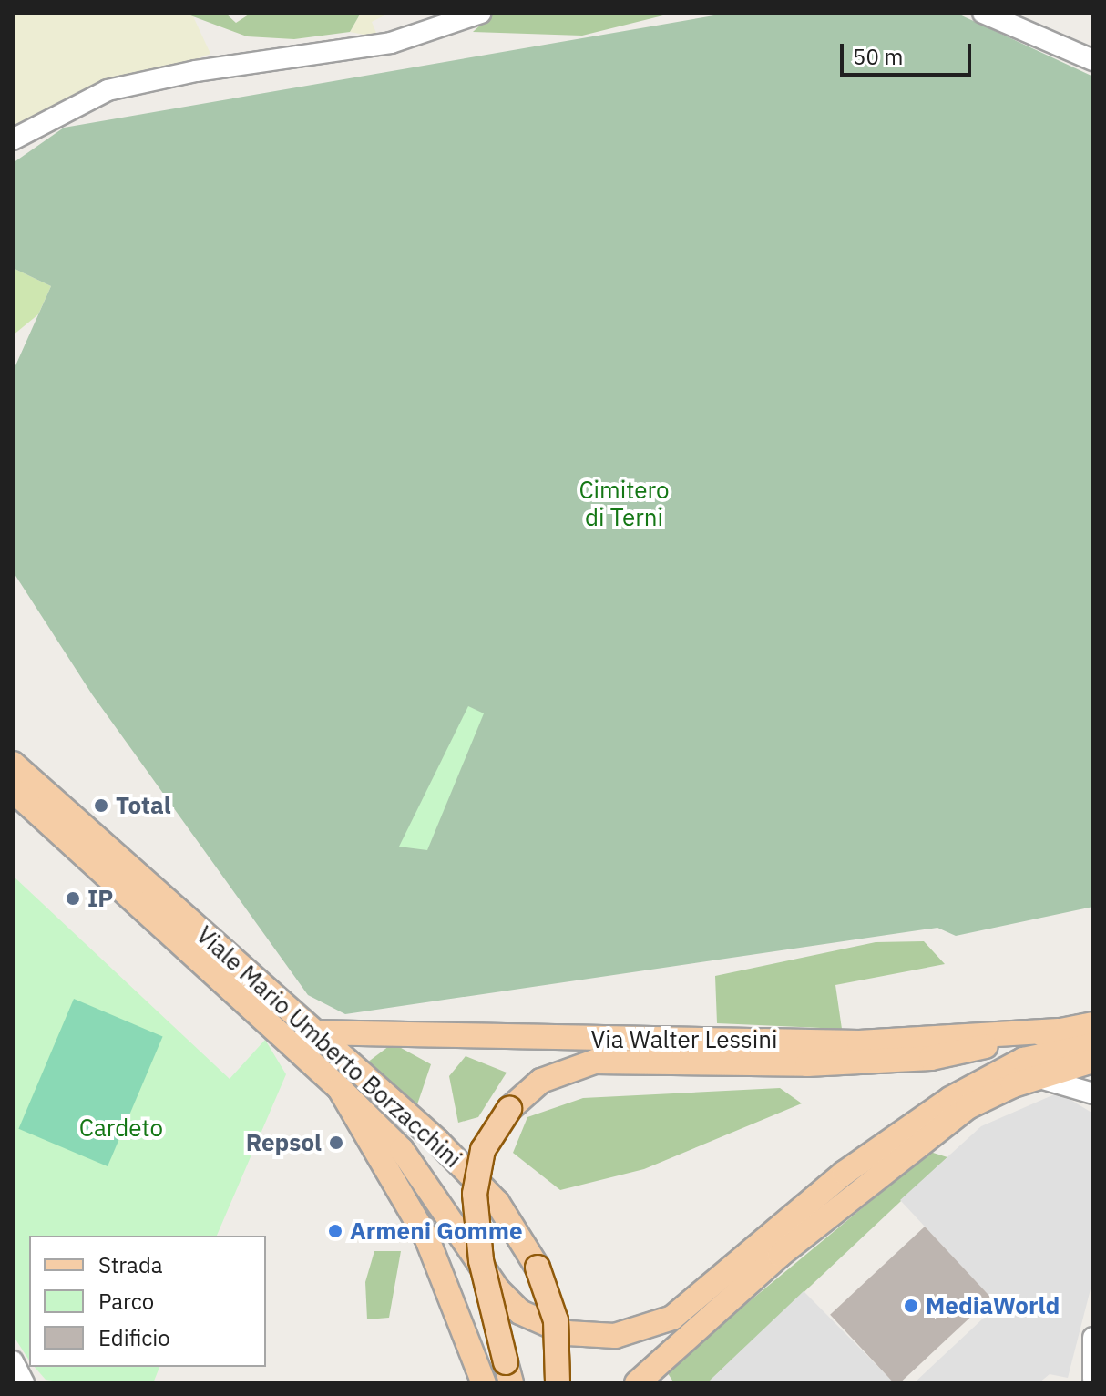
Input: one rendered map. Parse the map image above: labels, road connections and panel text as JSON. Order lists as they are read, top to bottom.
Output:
{
  "streets": {
    "main road": ["Via Walter Lessini", "Viale Mario Umberto Borzacchini"]
  },
  "crossings": [
    ["Via Walter Lessini", "Viale Mario Umberto Borzacchini"]
  ],
  "parks": ["Cimitero di Terni", "Cardeto"],
  "places": [
    "Total",
    "IP",
    "Repsol",
    "Armeni Gomme",
    "MediaWorld"
  ],
  "legend": ["Strada", "Parco", "Edificio"],
  "scale_bar": "50 m"
}
